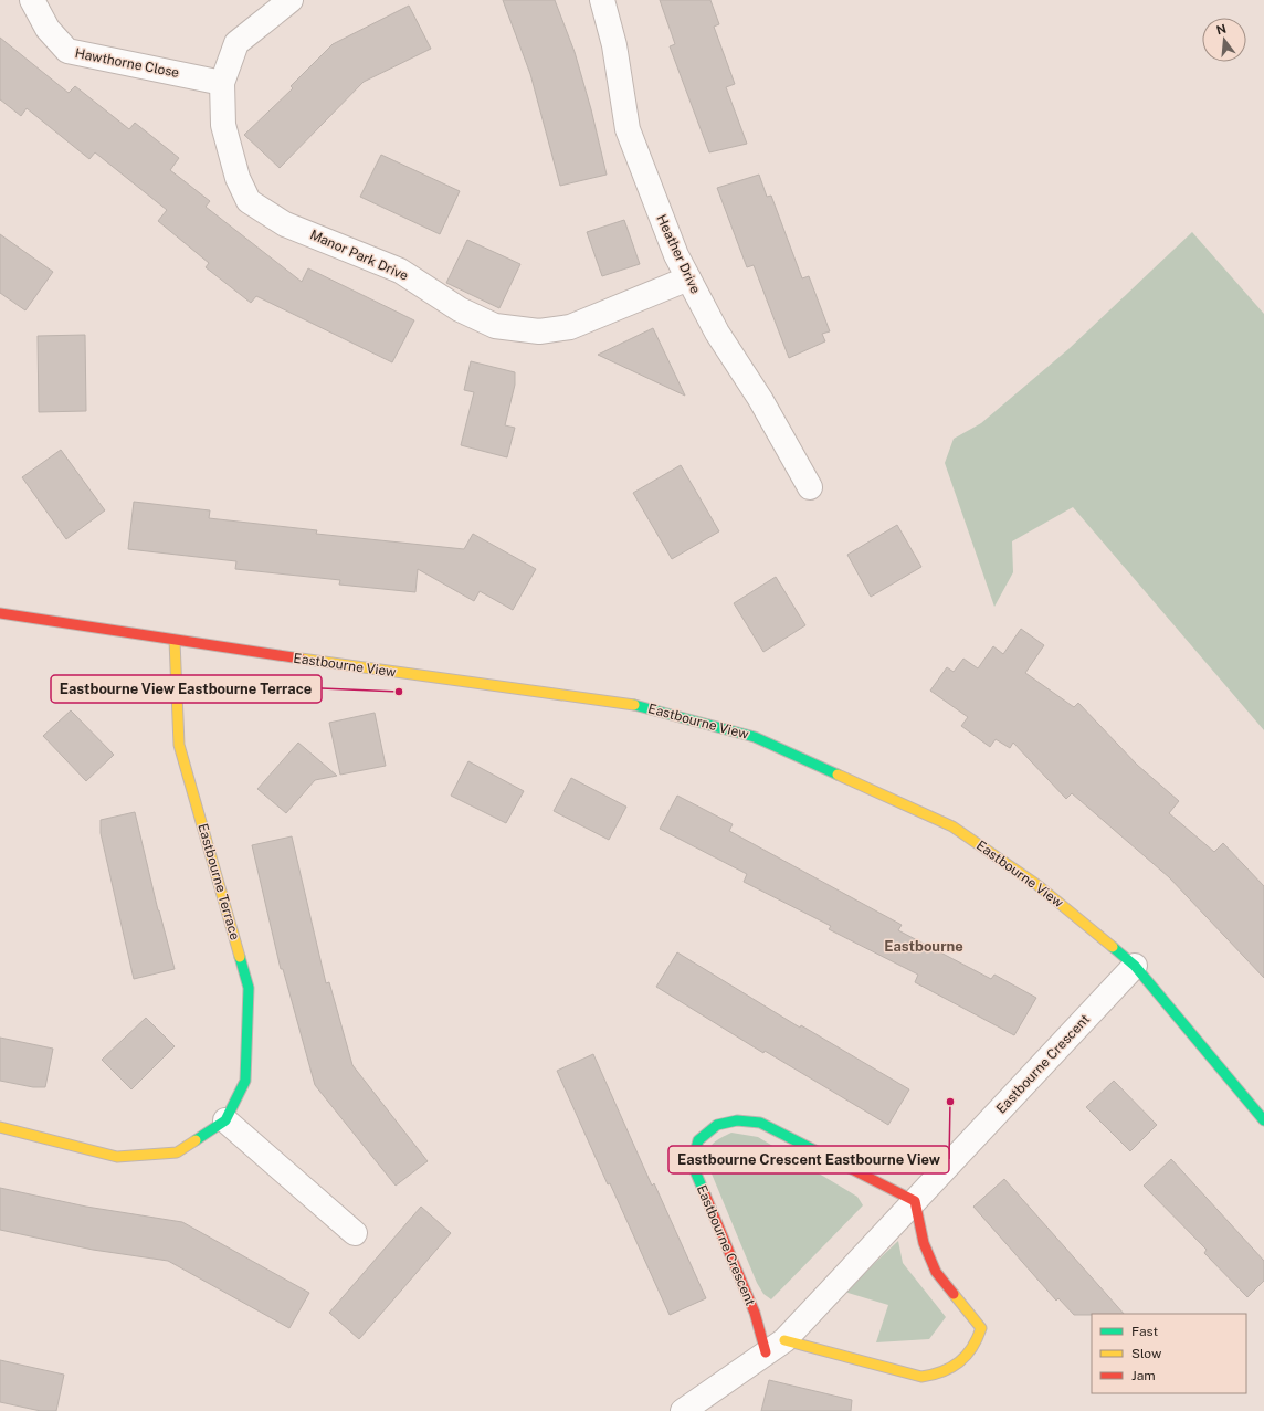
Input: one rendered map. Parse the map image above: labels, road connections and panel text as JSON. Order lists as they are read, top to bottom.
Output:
{
  "streets": {
    "street": [
      "Hawthorne Close",
      "Heather Drive",
      "Manor Park Drive",
      "Eastbourne View",
      "Eastbourne Terrace",
      "Eastbourne Crescent"
    ]
  },
  "crossings": [
    ["Hawthorne Close", "Manor Park Drive"],
    ["Heather Drive", "Manor Park Drive"],
    ["Eastbourne View", "Eastbourne Terrace"],
    ["Eastbourne View", "Eastbourne Crescent"]
  ],
  "districts": ["Eastbourne"],
  "places": ["Eastbourne View Eastbourne Terrace", "Eastbourne Crescent Eastbourne View"],
  "legend": ["Fast", "Slow", "Jam"],
  "north": "top"
}
